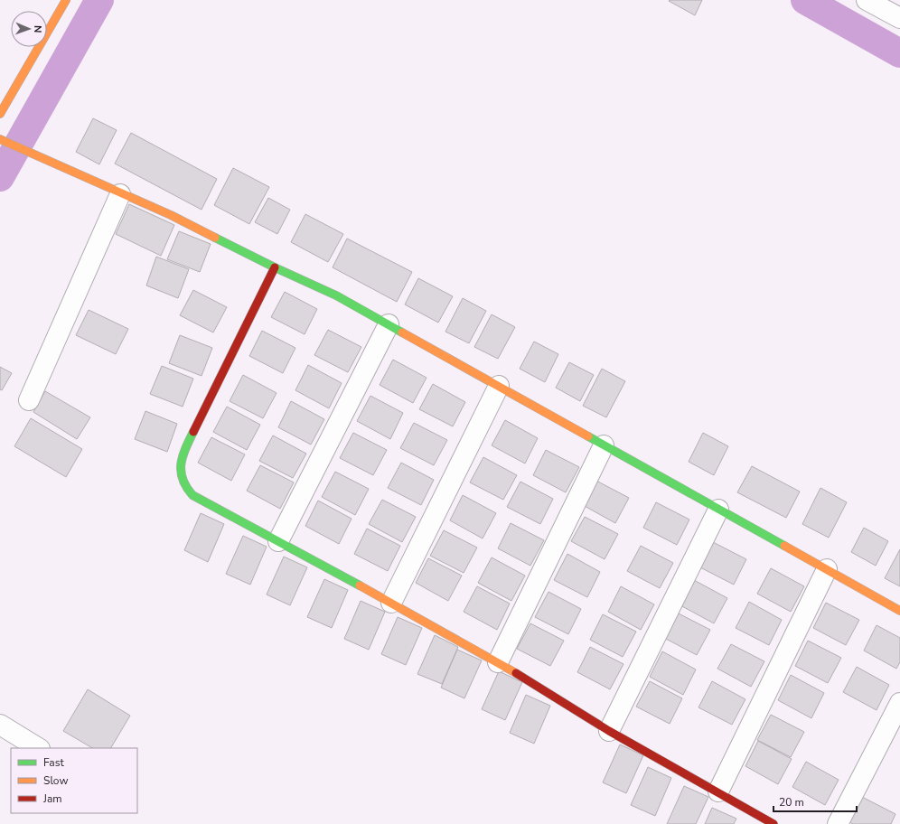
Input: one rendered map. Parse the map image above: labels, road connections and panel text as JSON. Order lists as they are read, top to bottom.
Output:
{
  "legend": ["Fast", "Slow", "Jam"],
  "scale_bar": "20 m",
  "north": "right"
}
